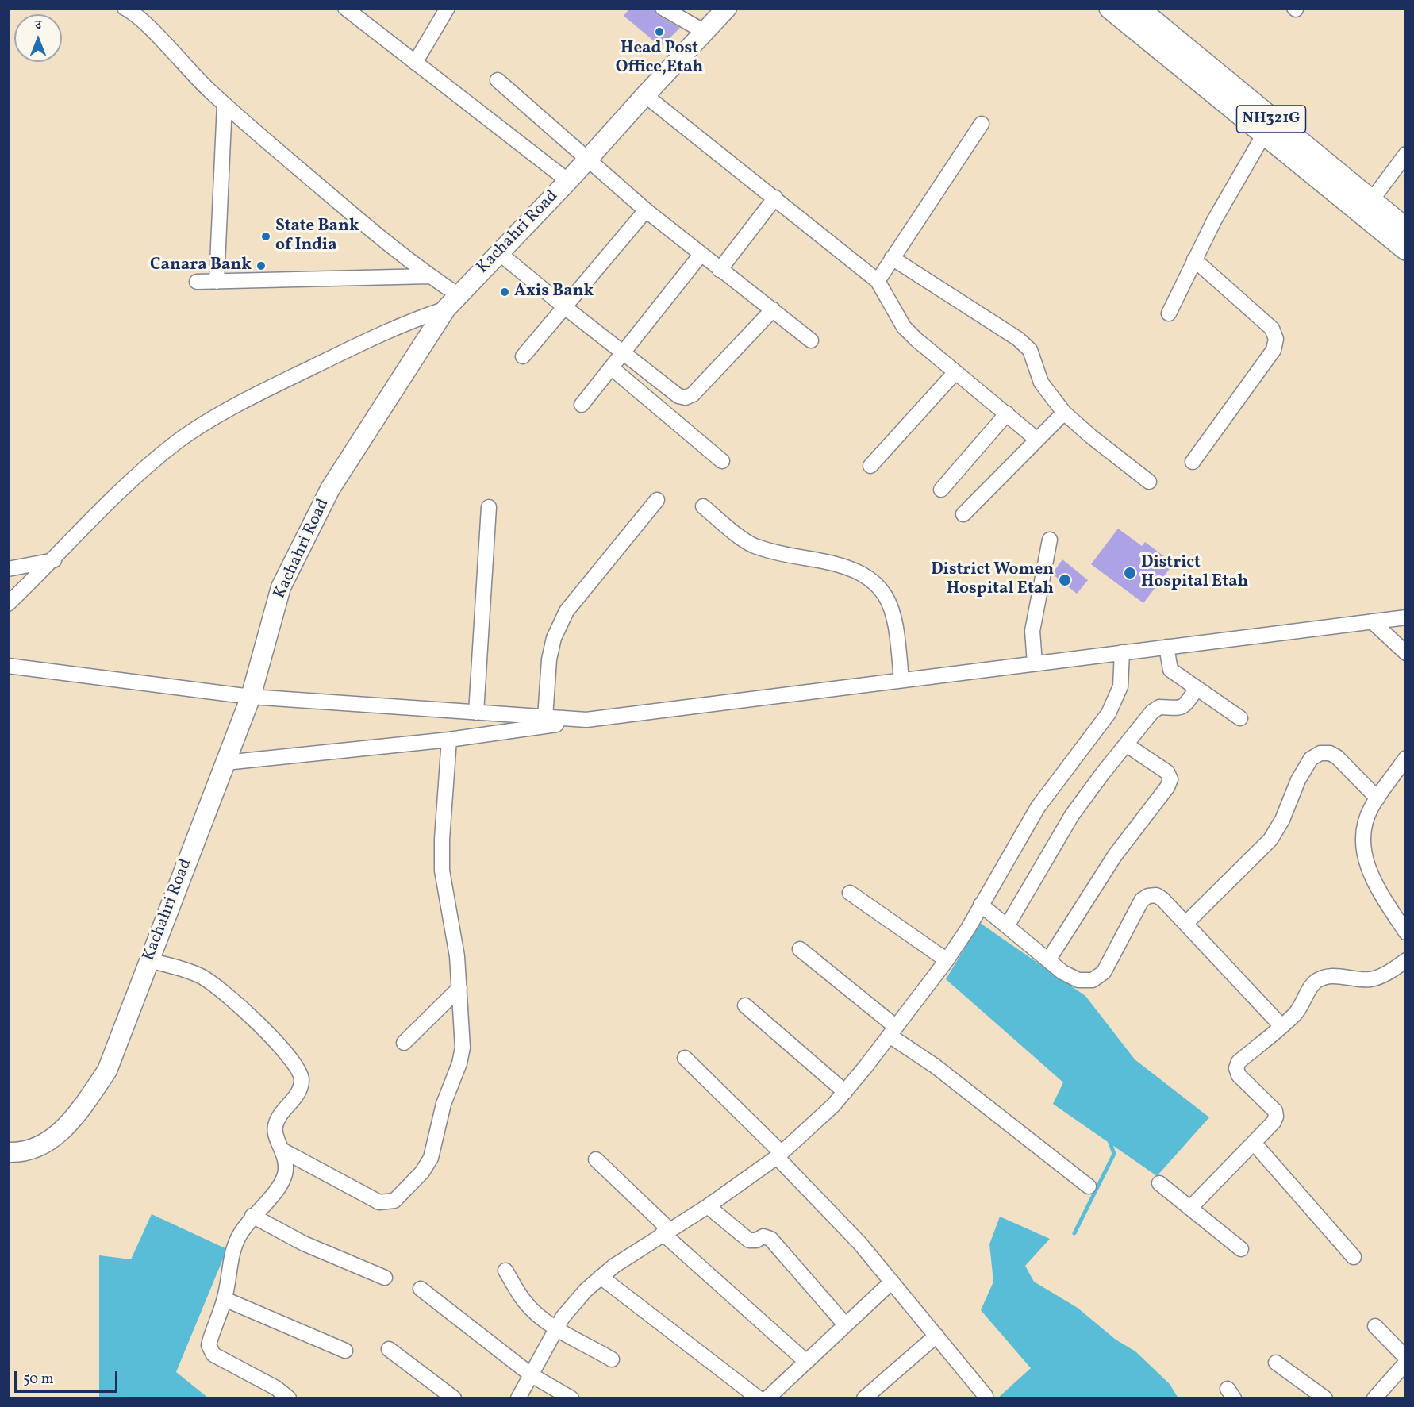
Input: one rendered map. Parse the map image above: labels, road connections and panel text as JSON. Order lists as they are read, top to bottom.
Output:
{
  "streets": {
    "highway": ["NH321G"],
    "main road": ["Kachahri Road"]
  },
  "places": [
    "Head Post Office,Etah",
    "State Bank of India",
    "Canara Bank",
    "Axis Bank",
    "District Hospital Etah",
    "District Women Hospital Etah"
  ],
  "scale_bar": "50 m",
  "north": "top"
}
